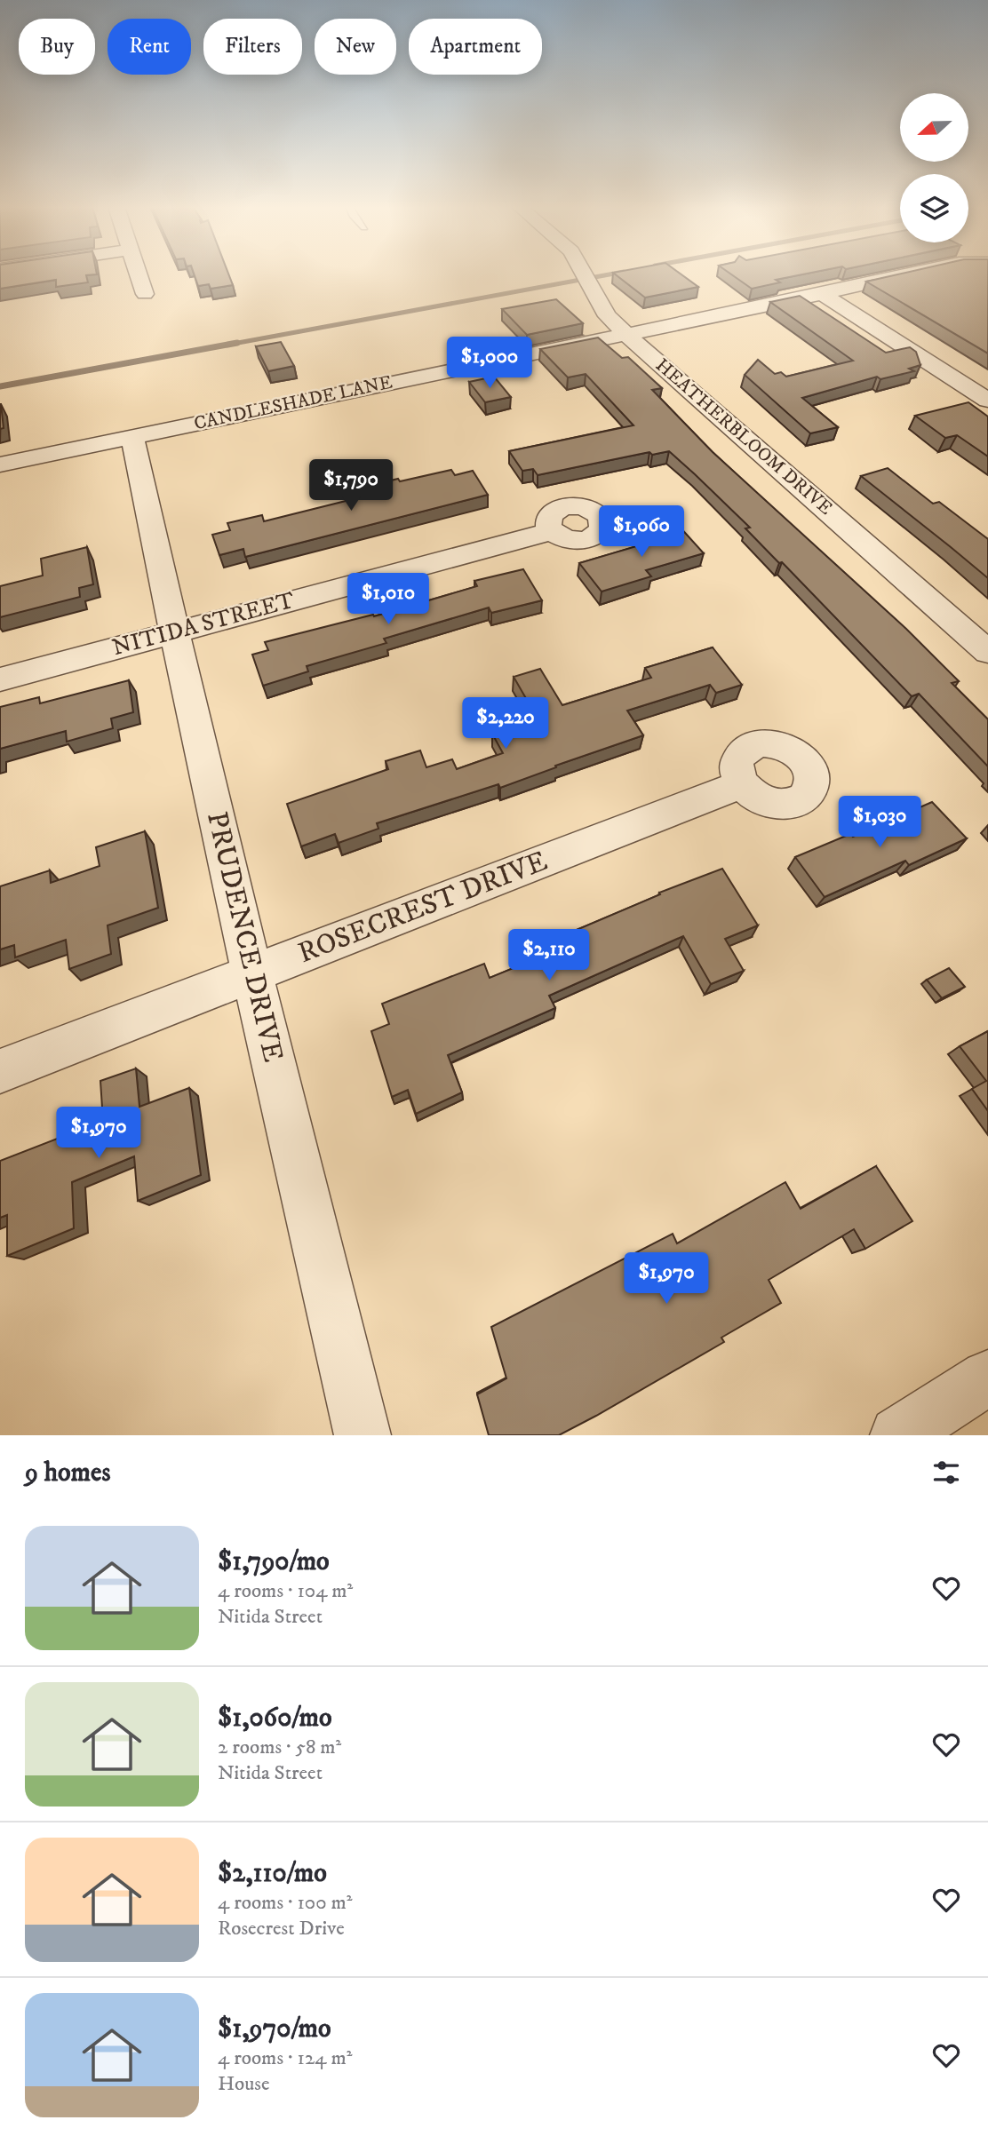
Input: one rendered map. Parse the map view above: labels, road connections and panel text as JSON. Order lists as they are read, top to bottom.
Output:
{
  "streets": {
    "street": [
      "CANDLESHADE LANE",
      "HEATHERBLOOM DRIVE",
      "NITIDA STREET",
      "ROSECREST DRIVE",
      "PRUDENCE DRIVE"
    ]
  },
  "crossings": [
    ["CANDLESHADE LANE", "HEATHERBLOOM DRIVE"],
    ["CANDLESHADE LANE", "PRUDENCE DRIVE"],
    ["NITIDA STREET", "PRUDENCE DRIVE"],
    ["ROSECREST DRIVE", "PRUDENCE DRIVE"]
  ],
  "north": "left",
  "page": {
    "chip": [
      "Buy",
      "Rent",
      "Filters",
      "New",
      "Apartment"
    ],
    "price": [
      "$1,000",
      "$1,790",
      "$1,060",
      "$1,010",
      "$2,220",
      "$1,030",
      "$2,110",
      "$1,970",
      "$1,970"
    ],
    "heading": "9 homes",
    "list": [
      {
        "name": "$1,790/mo",
        "note": "4 rooms · 104 m² · Nitida Street"
      },
      {
        "name": "$1,060/mo",
        "note": "2 rooms · 58 m² · Nitida Street"
      },
      {
        "name": "$2,110/mo",
        "note": "4 rooms · 100 m² · Rosecrest Drive"
      },
      {
        "name": "$1,970/mo",
        "note": "4 rooms · 124 m² · House"
      }
    ]
  }
}
